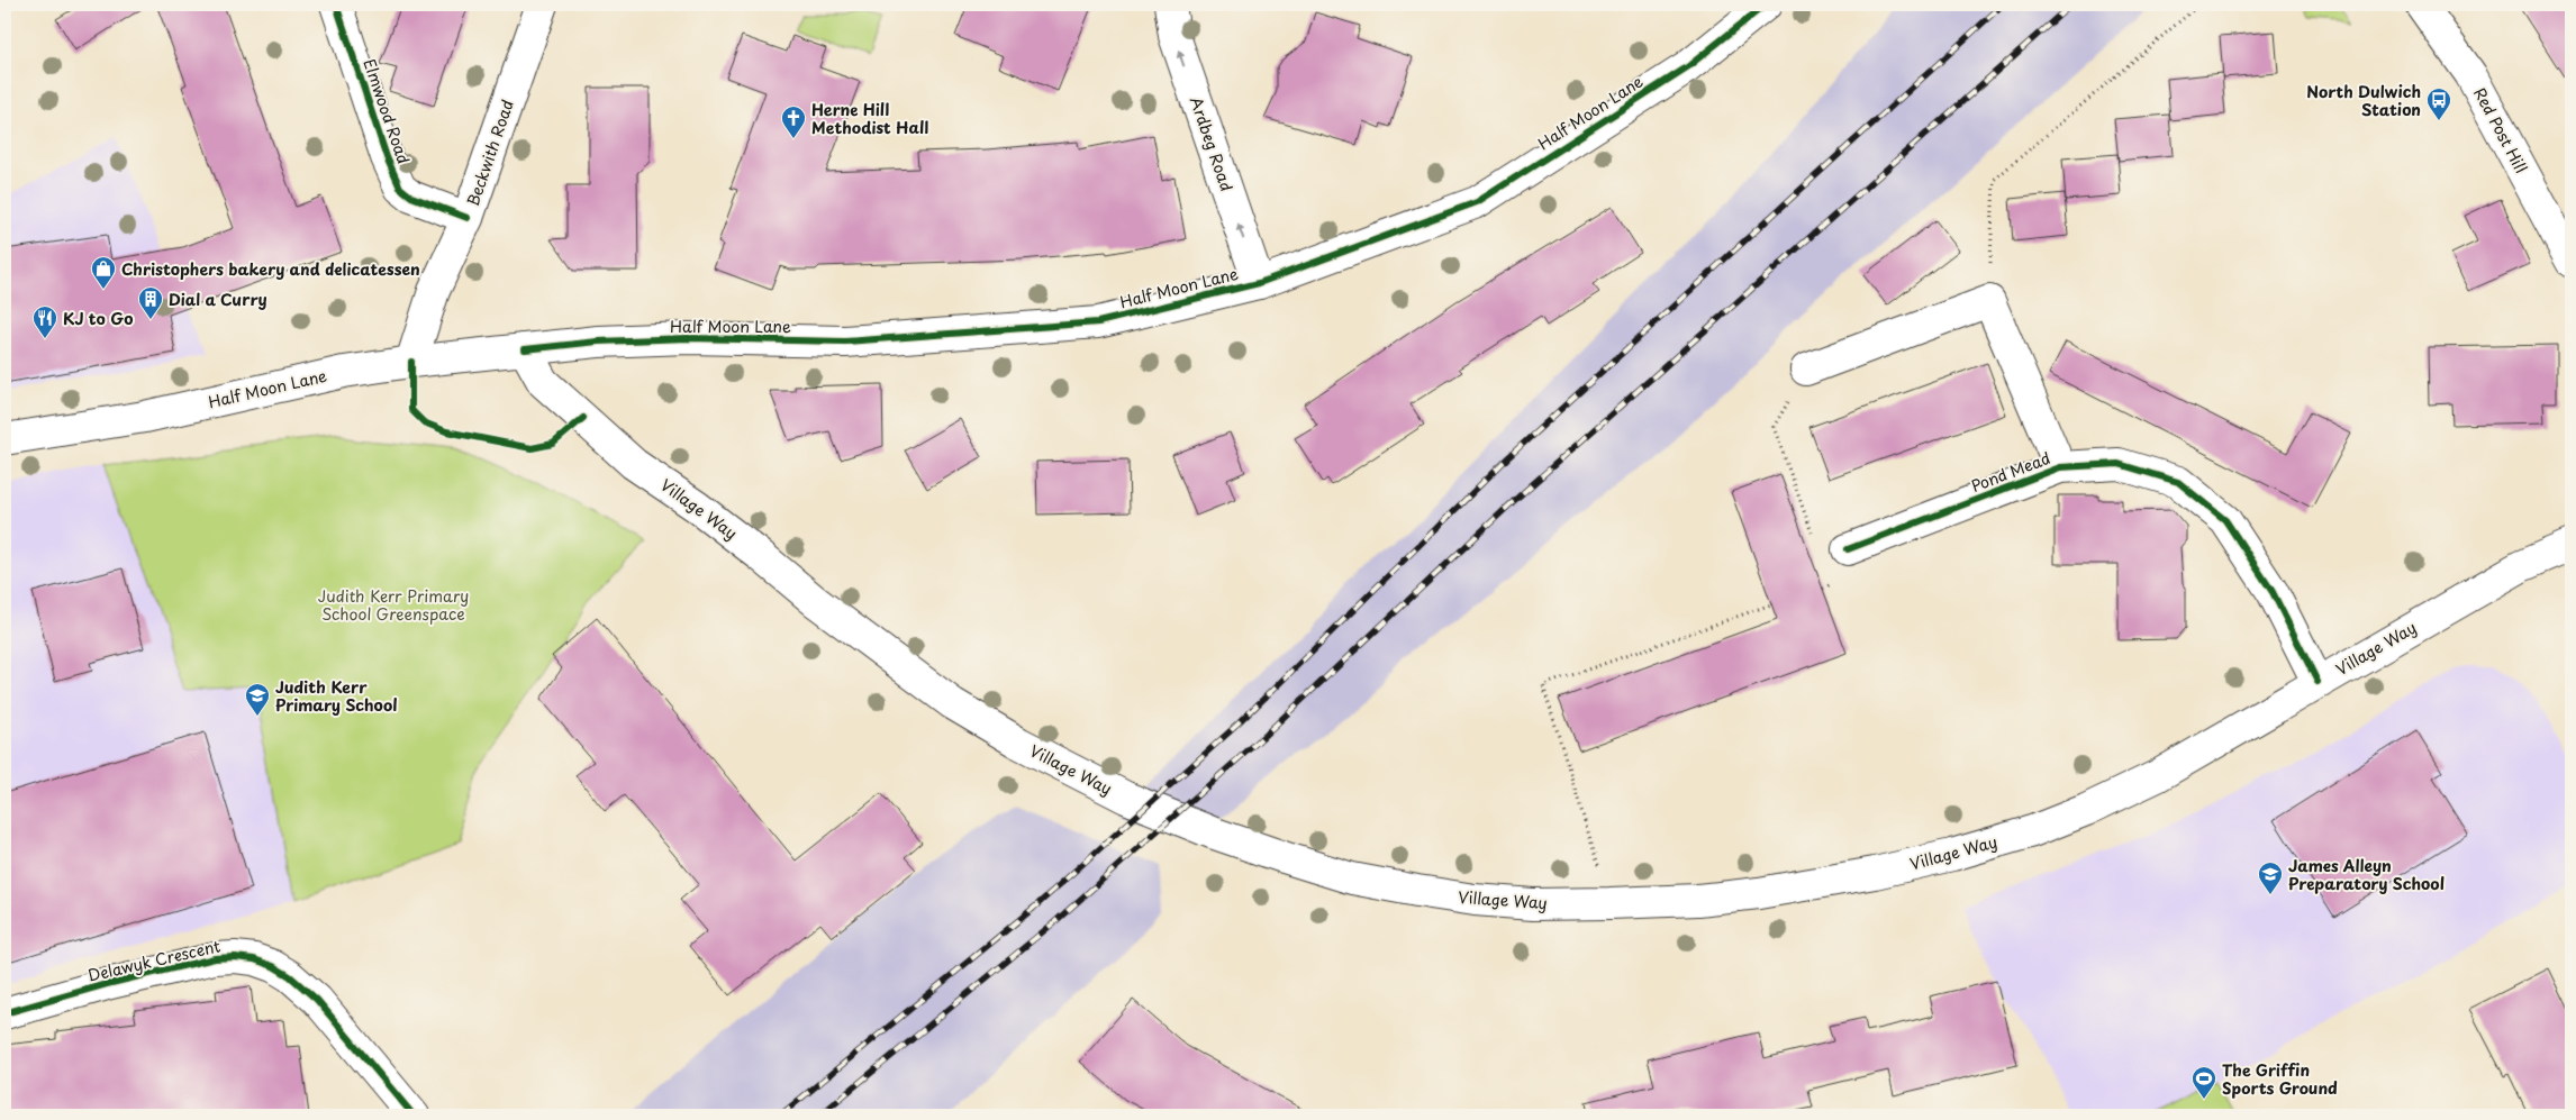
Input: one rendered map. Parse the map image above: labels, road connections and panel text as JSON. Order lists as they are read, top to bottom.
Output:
{
  "streets": {
    "street": [
      "Elmwood Road",
      "Half Moon Lane",
      "Red Post Hill",
      "Ardbeg Road",
      "Beckwith Road",
      "Pond Mead",
      "Village Way",
      "Delawyk Crescent"
    ]
  },
  "crossings": [
    ["Elmwood Road", "Beckwith Road"],
    ["Half Moon Lane", "Ardbeg Road"],
    ["Half Moon Lane", "Beckwith Road"],
    ["Half Moon Lane", "Village Way"],
    ["Pond Mead", "Village Way"]
  ],
  "one_way": ["Ardbeg Road"],
  "parks": ["Judith Kerr Primary School Greenspace"],
  "places": {
    "bus stop": ["North Dulwich Station"],
    "church": ["Herne Hill Methodist Hall"],
    "shop": ["Christophers bakery and delicatessen"],
    "building": ["Dial a Curry"],
    "restaurant": ["KJ to Go"],
    "school or university": ["Judith Kerr Primary School", "James Alleyn Preparatory School"],
    "sports": ["The Griffin Sports Ground"]
  }
}
